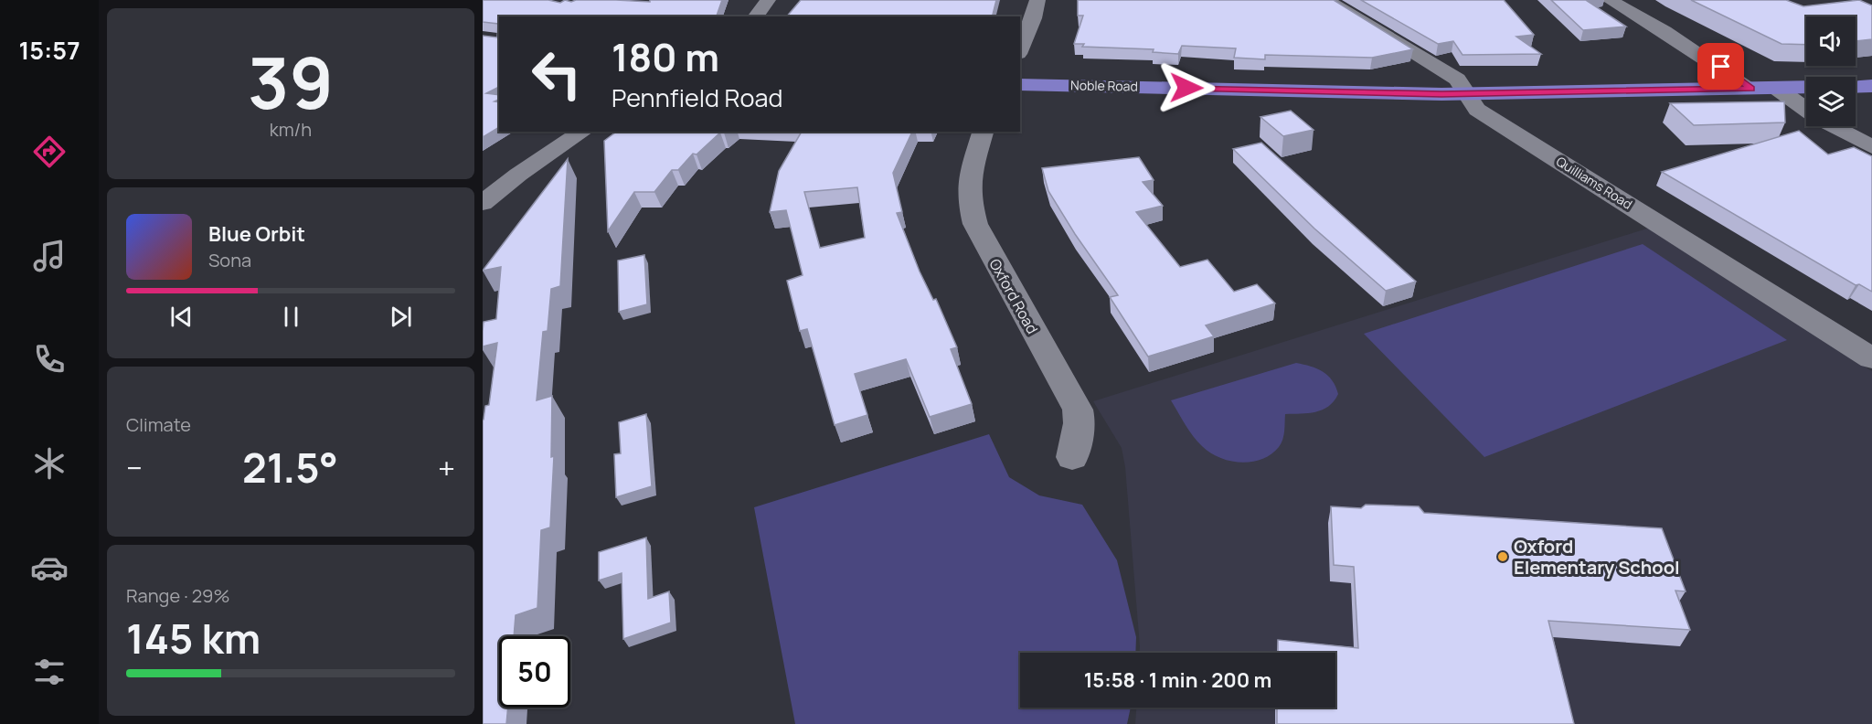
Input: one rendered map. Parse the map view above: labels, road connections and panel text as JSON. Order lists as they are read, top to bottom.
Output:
{
  "streets": {
    "main road": ["Noble Road"],
    "street": ["Quilliams Road", "Oxford Road"]
  },
  "crossings": [
    ["Noble Road", "Quilliams Road"]
  ],
  "places": ["Oxford Elementary School"],
  "page": {
    "tabs": "15:57",
    "tile": [
      ["39", "km/h"],
      "Climate",
      ["Range · 29%", "145 km"]
    ],
    "turn": ["180 m", "Pennfield Road"],
    "song": ["Blue Orbit", "Sona"],
    "heat": ["−", "21.5°", "+"],
    "limit": "50",
    "trip": "15:58 · 1 min · 200 m"
  }
}
